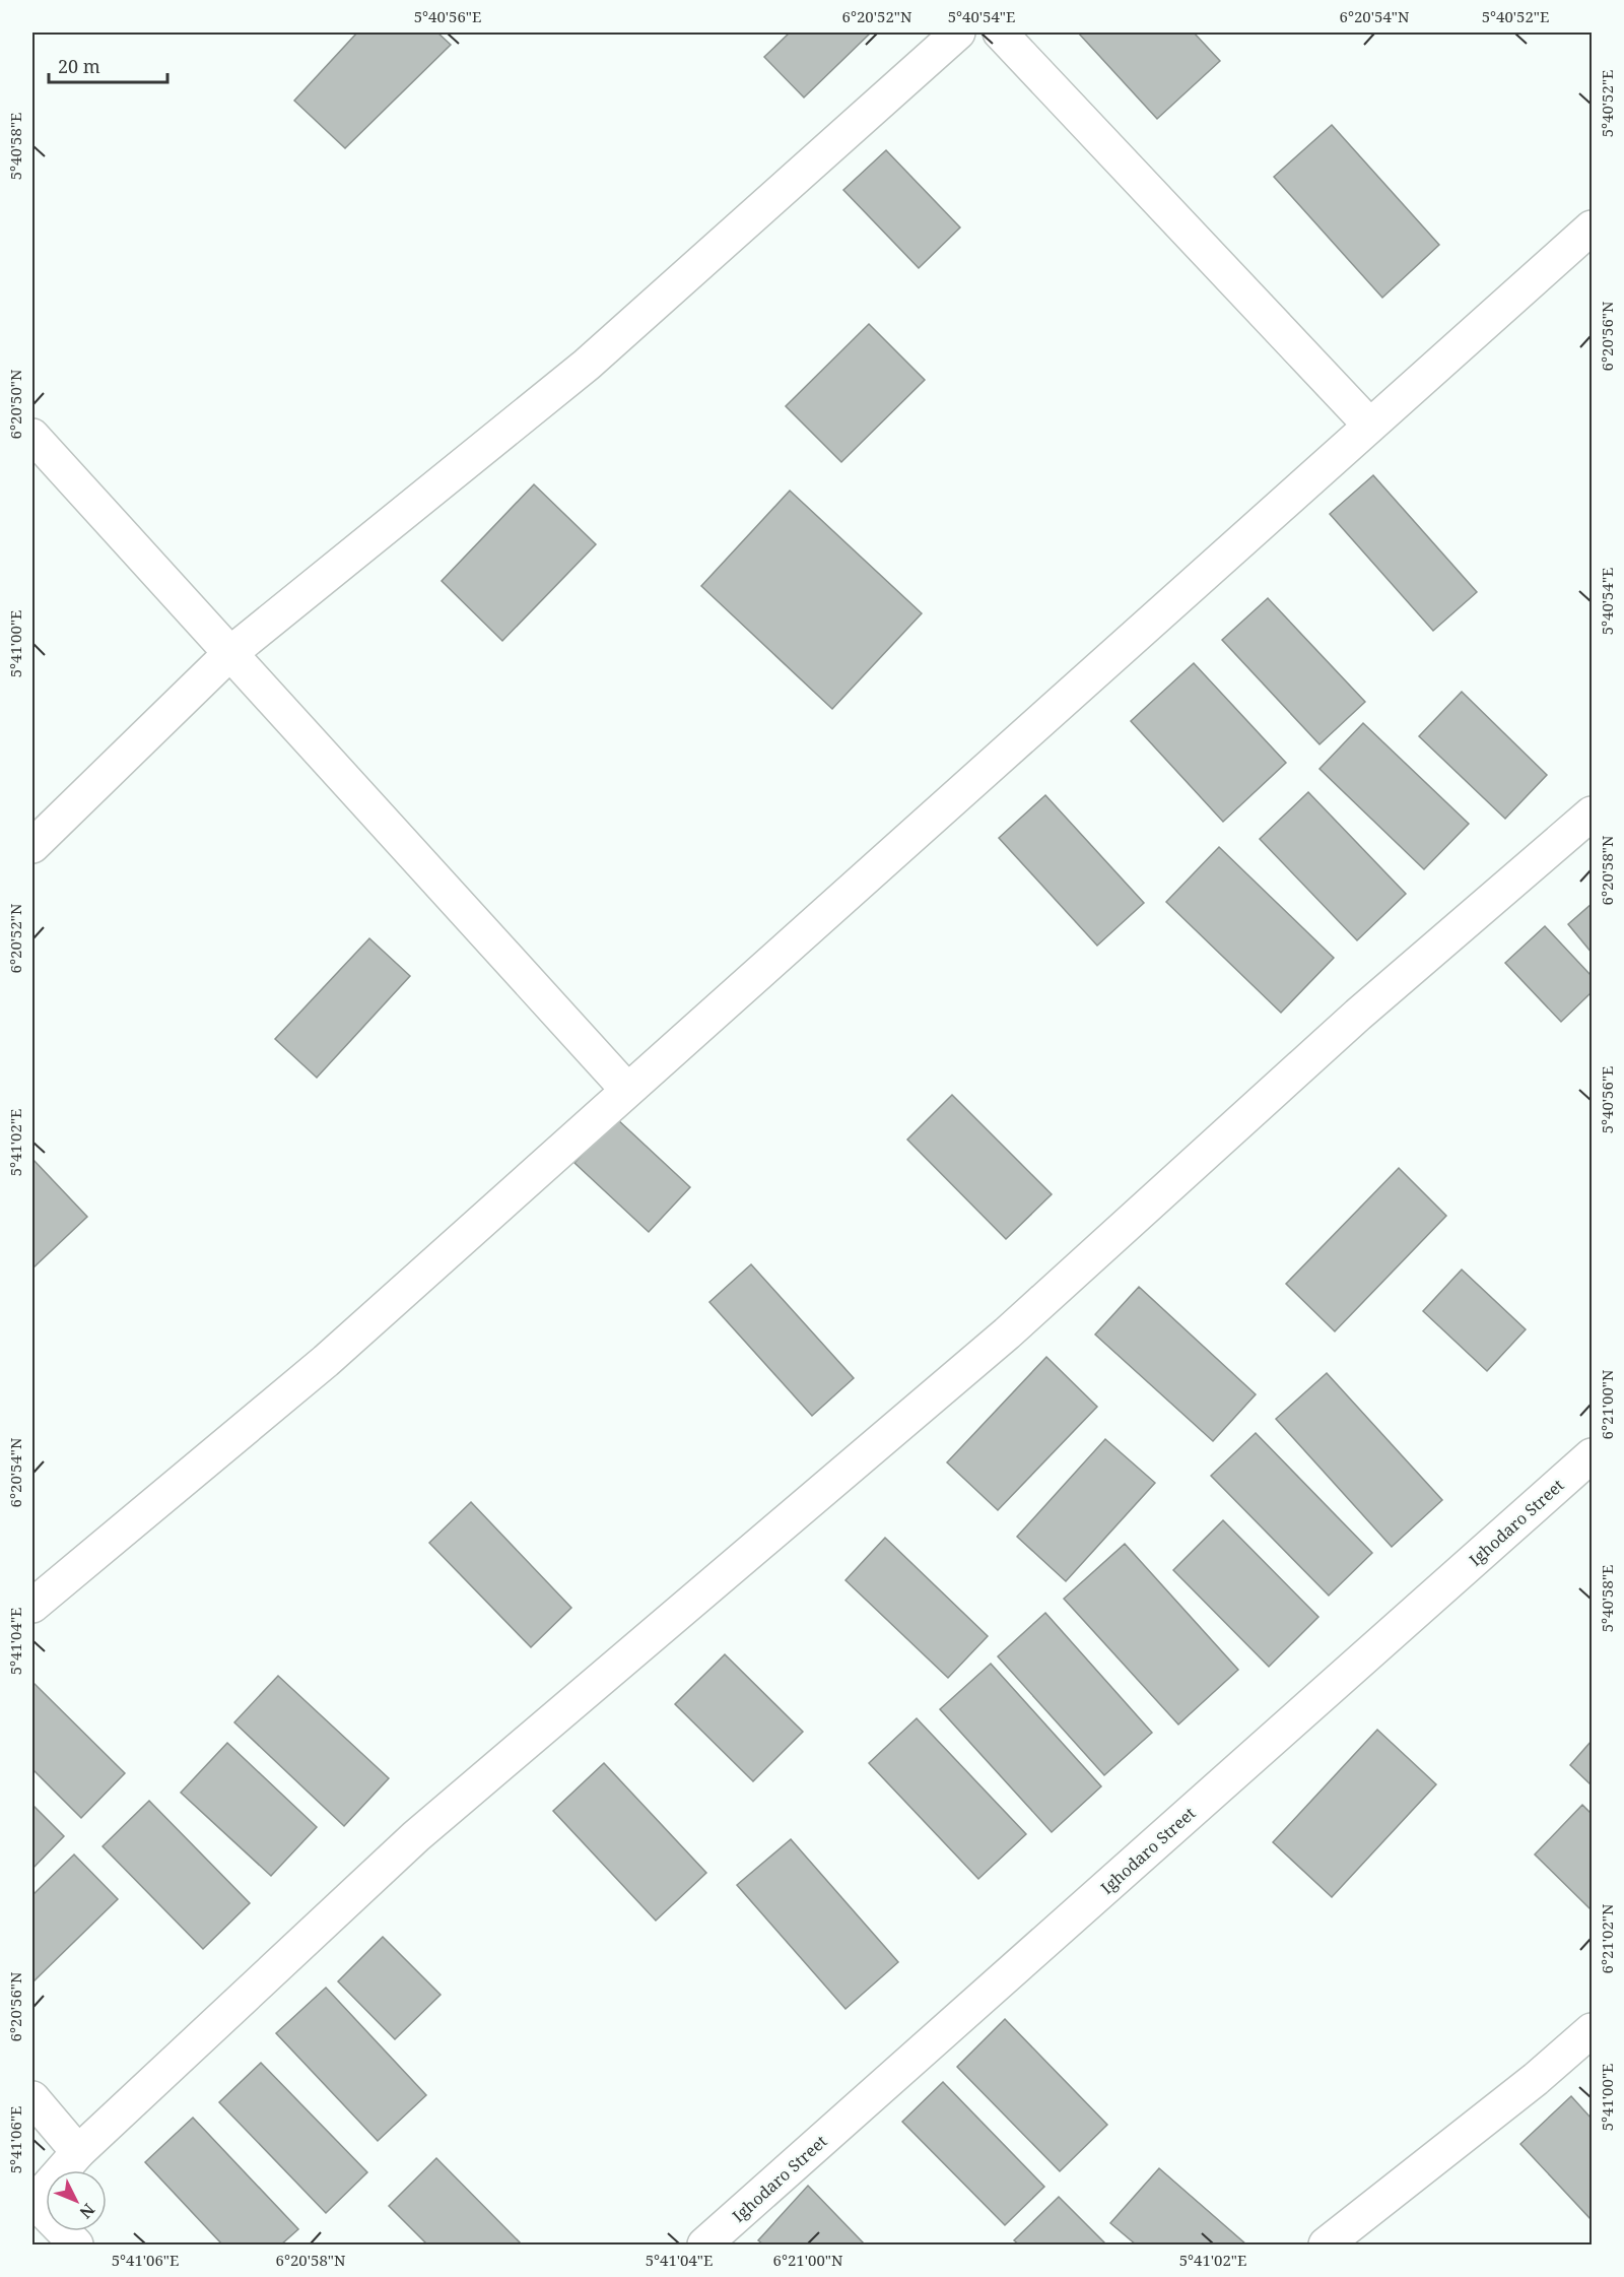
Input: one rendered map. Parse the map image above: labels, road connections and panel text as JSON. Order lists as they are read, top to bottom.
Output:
{
  "streets": {
    "street": ["Ighodaro Street"]
  },
  "scale_bar": "20 m",
  "north": "bottom right",
  "coordinates": [
    "5°40'56\"E",
    "6°20'52\"N",
    "5°40'54\"E",
    "6°20'54\"N",
    "5°40'52\"E",
    "5°40'58\"E",
    "6°20'56\"N",
    "6°20'50\"N",
    "5°41'00\"E",
    "6°20'58\"N",
    "5°41'02\"E",
    "6°21'00\"N",
    "5°41'04\"E",
    "6°21'02\"N",
    "5°41'06\"E"
  ]
}
